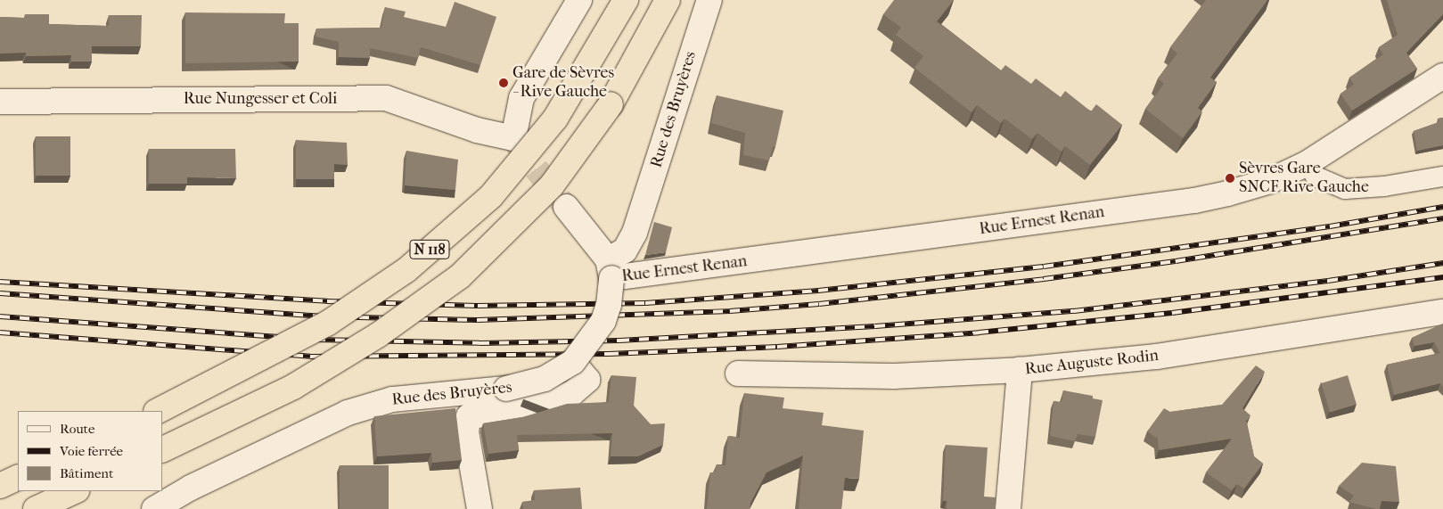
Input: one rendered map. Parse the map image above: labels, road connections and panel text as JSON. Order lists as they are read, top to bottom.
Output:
{
  "streets": {
    "highway": ["N 118"],
    "street": [
      "Rue Nungesser et Coli",
      "Rue des Bruyères",
      "Rue Ernest Renan",
      "Rue Auguste Rodin"
    ]
  },
  "crossings": [
    ["Rue des Bruyères", "Rue Ernest Renan"]
  ],
  "places": ["Gare de Sèvres - Rive Gauche", "Sèvres Gare SNCF Rive Gauche"],
  "legend": ["Route", "Voie ferrée", "Bâtiment"]
}
